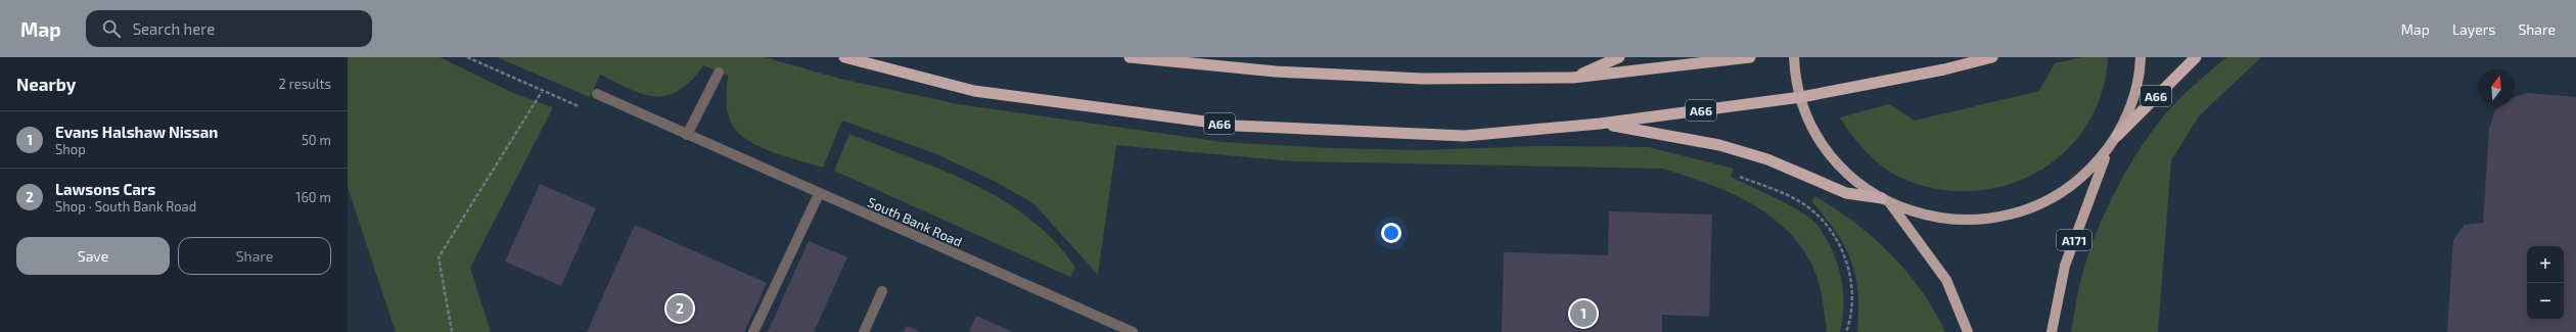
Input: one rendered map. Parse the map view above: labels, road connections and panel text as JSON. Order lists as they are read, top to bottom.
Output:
{
  "streets": {
    "highway": ["A66"],
    "main road": ["A171"],
    "street": ["South Bank Road"]
  },
  "north": "top",
  "page": {
    "header": "Map",
    "search": "Search here",
    "nav": ["Map", "Layers", "Share"],
    "heading": ["Nearby", "2 results"],
    "list": [
      {
        "mark": "1",
        "name": "Evans Halshaw Nissan",
        "note": "Shop",
        "value": "50 m"
      },
      {
        "mark": "2",
        "name": "Lawsons Cars",
        "note": "Shop · South Bank Road",
        "value": "160 m"
      }
    ],
    "buttons": ["Save", "Share"],
    "map_buttons": ["+", "−"],
    "pins": ["2", "1"]
  }
}
